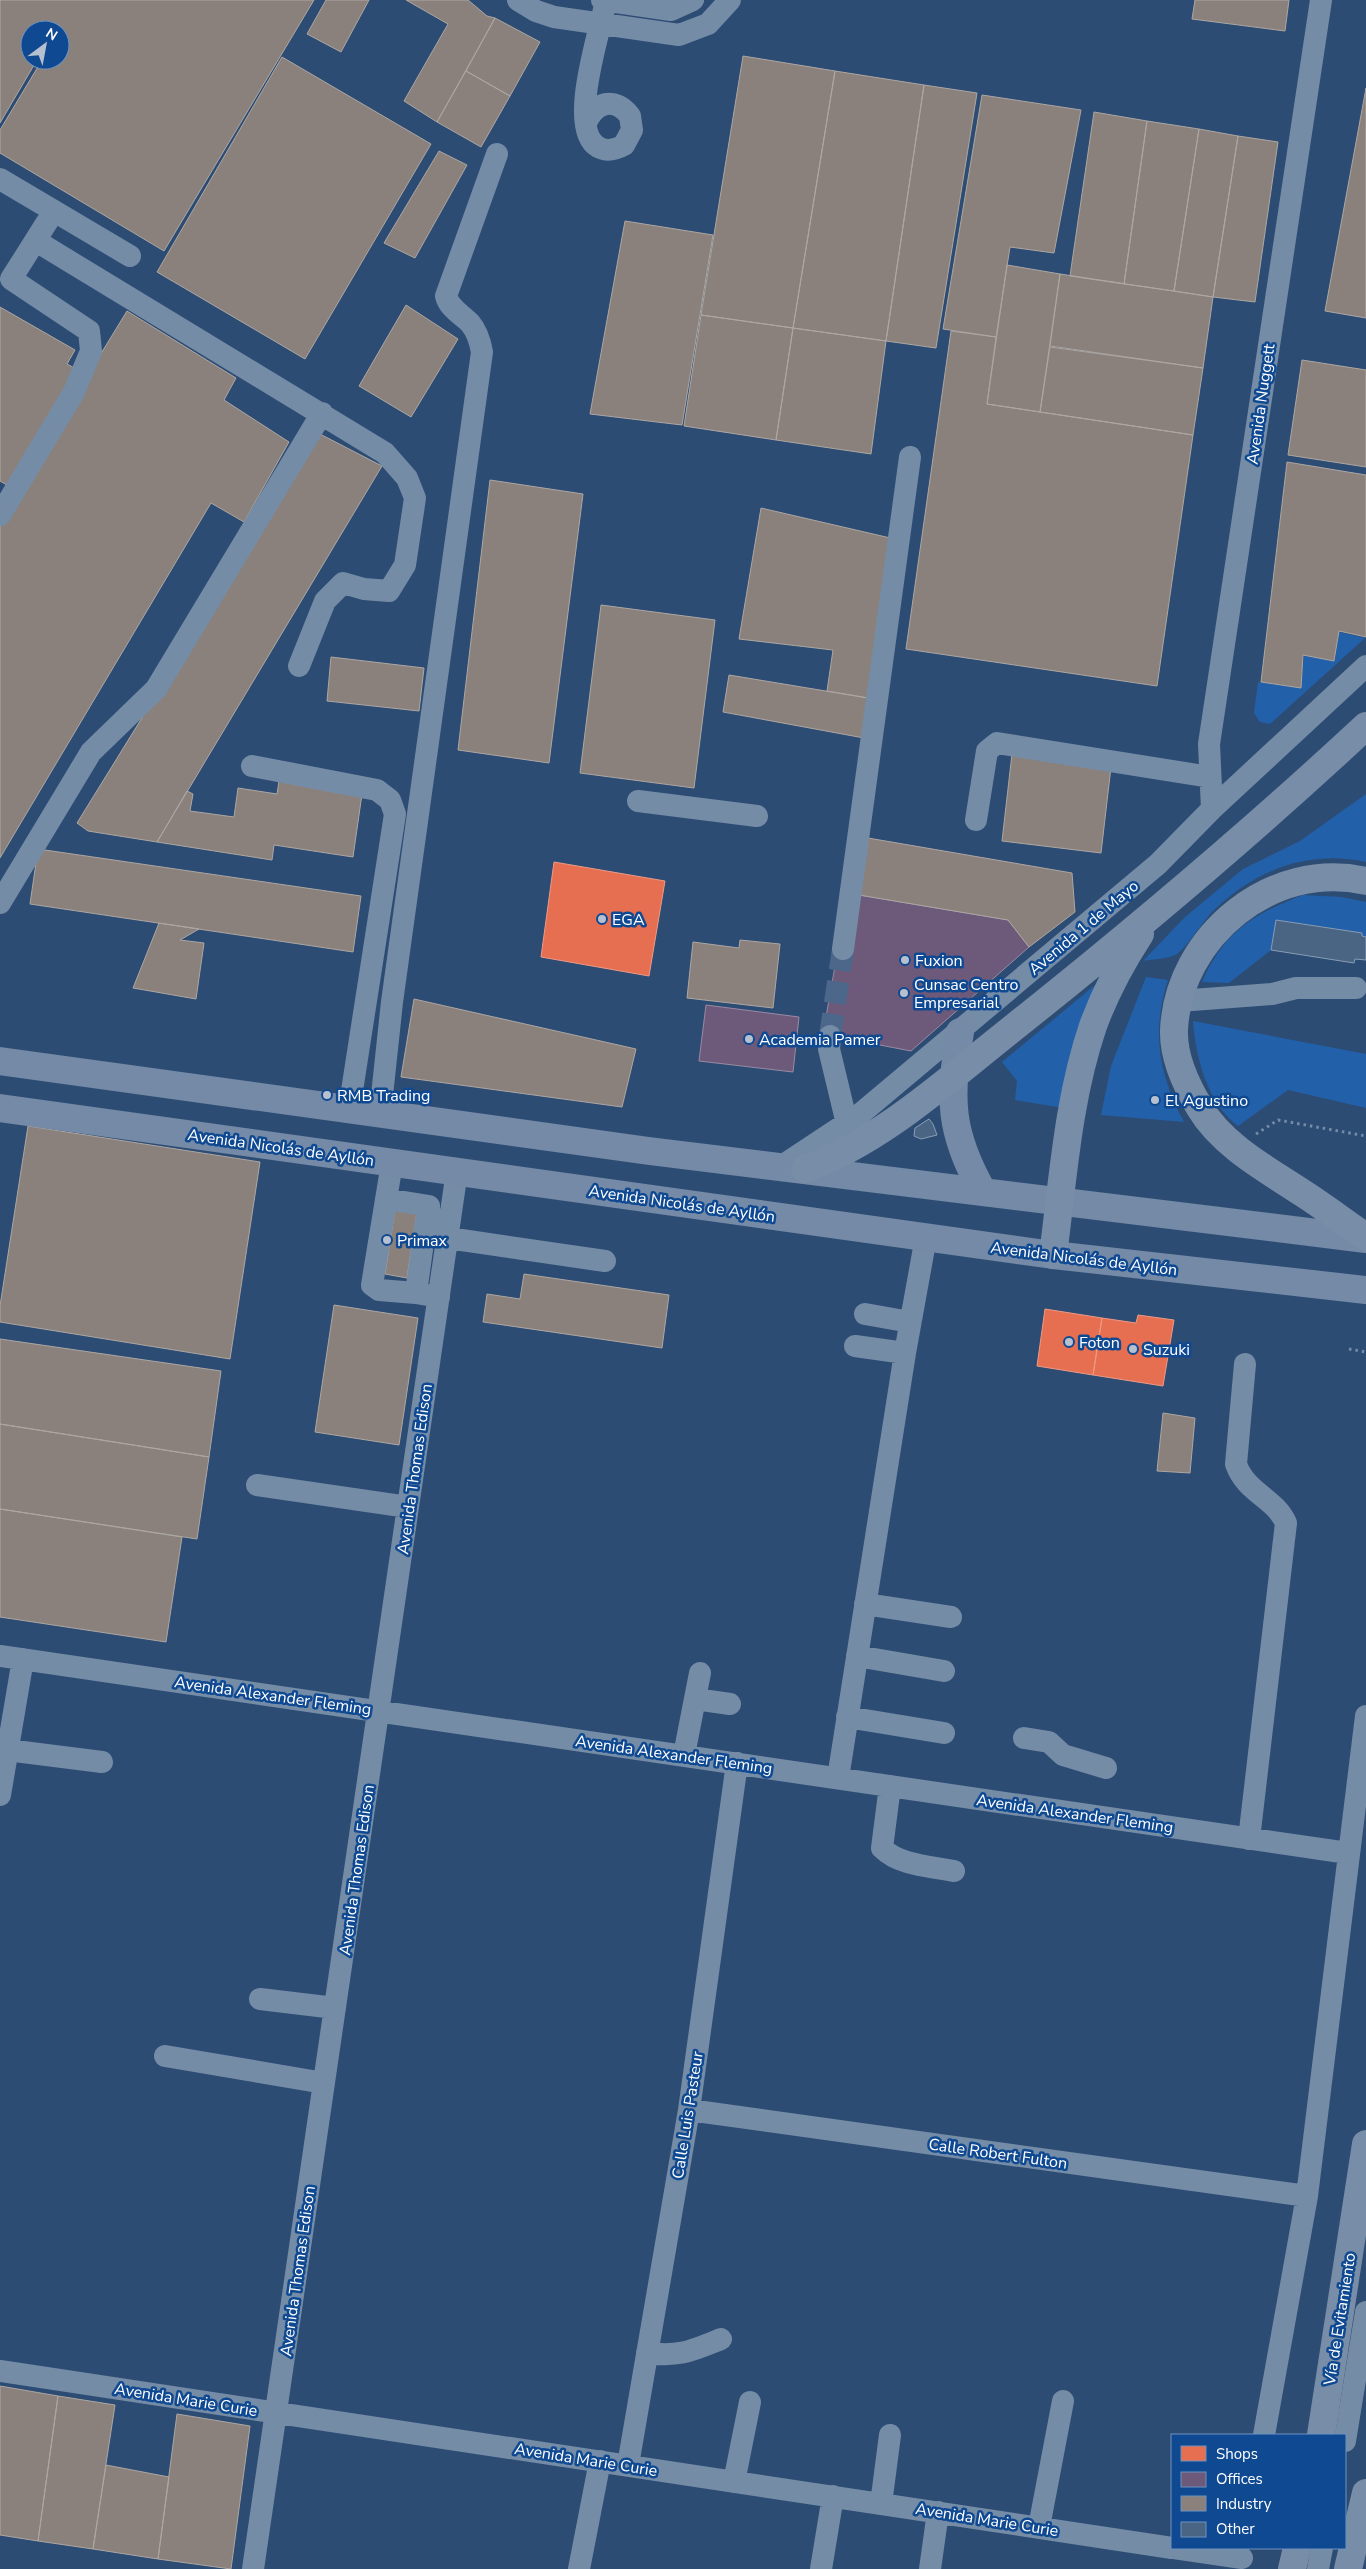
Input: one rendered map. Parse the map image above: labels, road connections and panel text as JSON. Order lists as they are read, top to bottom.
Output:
{
  "streets": {
    "highway": ["Vía de Evitamiento"],
    "main road": ["Avenida Nicolás de Ayllón"],
    "street": [
      "Avenida Nuggett",
      "Avenida 1 de Mayo",
      "Avenida Thomas Edison",
      "Avenida Alexander Fleming",
      "Calle Luis Pasteur",
      "Calle Robert Fulton",
      "Avenida Marie Curie"
    ]
  },
  "crossings": [
    ["Avenida Nuggett", "Avenida 1 de Mayo"],
    ["Avenida Nicolás de Ayllón", "Avenida Thomas Edison"],
    ["Avenida Thomas Edison", "Avenida Alexander Fleming"],
    ["Avenida Thomas Edison", "Avenida Marie Curie"],
    ["Avenida Alexander Fleming", "Calle Luis Pasteur"],
    ["Calle Luis Pasteur", "Calle Robert Fulton"],
    ["Calle Luis Pasteur", "Avenida Marie Curie"]
  ],
  "places": [
    "EGA",
    "Fuxion",
    "Cunsac Centro Empresarial",
    "Academia Pamer",
    "RMB Trading",
    "El Agustino",
    "Primax",
    "Foton",
    "Suzuki"
  ],
  "legend": [
    "Shops",
    "Offices",
    "Industry",
    "Other"
  ],
  "north": "top right"
}
